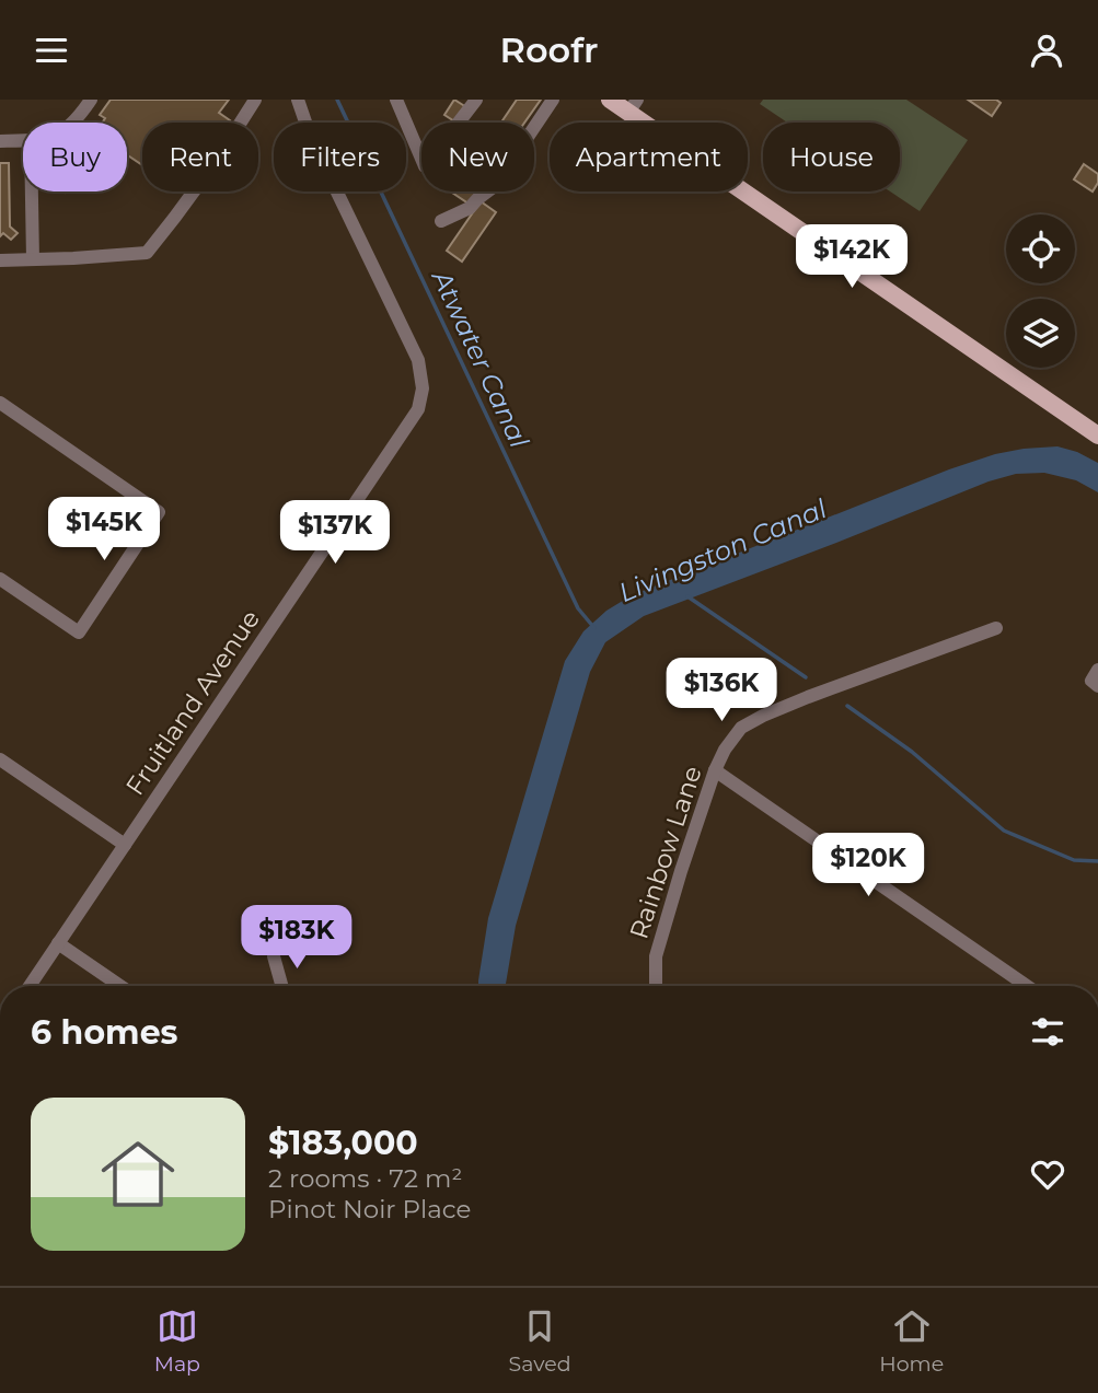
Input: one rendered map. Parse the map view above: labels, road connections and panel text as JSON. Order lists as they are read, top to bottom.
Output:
{
  "streets": {
    "street": ["Fruitland Avenue", "Rainbow Lane"]
  },
  "water": ["Atwater Canal", "Livingston Canal"],
  "page": {
    "header": "Roofr",
    "chip": [
      "Buy",
      "Rent",
      "Filters",
      "New",
      "Apartment",
      "House"
    ],
    "price": [
      "$142K",
      "$145K",
      "$137K",
      "$136K",
      "$120K",
      "$183K"
    ],
    "heading": "6 homes",
    "list": [
      {
        "name": "$183,000",
        "note": "2 rooms · 72 m² · Pinot Noir Place"
      }
    ],
    "tabs": ["Map", "Saved", "Home"]
  }
}
